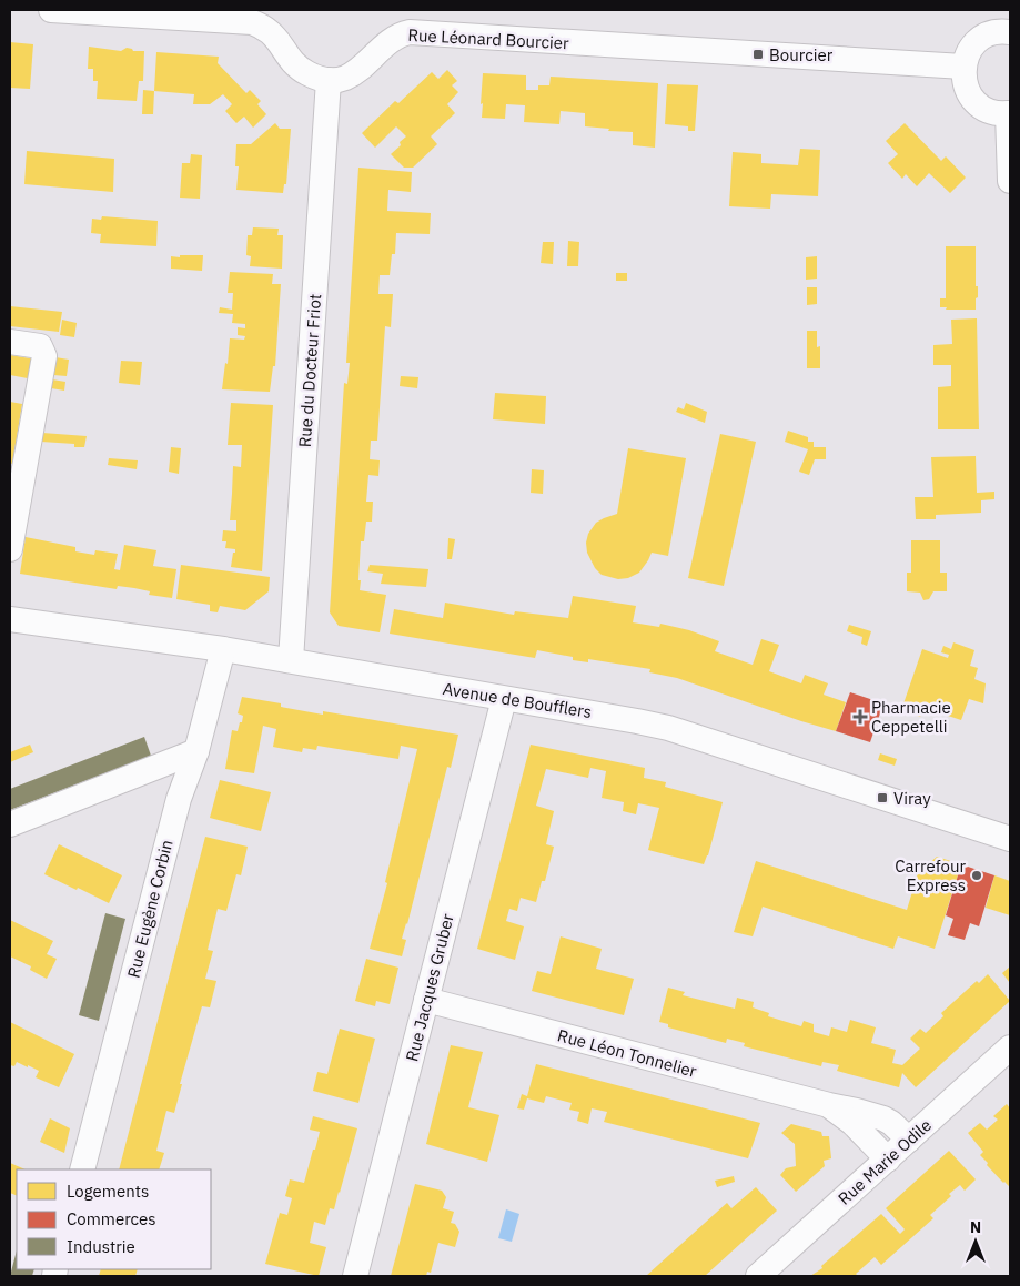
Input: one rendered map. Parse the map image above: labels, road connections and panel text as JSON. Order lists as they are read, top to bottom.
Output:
{
  "streets": {
    "street": [
      "Rue Léonard Bourcier",
      "Rue du Docteur Friot",
      "Avenue de Boufflers",
      "Rue Eugène Corbin",
      "Rue Jacques Gruber",
      "Rue Léon Tonnelier",
      "Rue Marie Odile"
    ]
  },
  "crossings": [
    ["Rue Léonard Bourcier", "Rue du Docteur Friot"],
    ["Rue du Docteur Friot", "Avenue de Boufflers"],
    ["Avenue de Boufflers", "Rue Eugène Corbin"],
    ["Avenue de Boufflers", "Rue Jacques Gruber"],
    ["Rue Jacques Gruber", "Rue Léon Tonnelier"],
    ["Rue Léon Tonnelier", "Rue Marie Odile"]
  ],
  "places": {
    "transit": ["Bourcier", "Viray"],
    "health": ["Pharmacie Ceppetelli"],
    "other": ["Carrefour Express"]
  },
  "legend": ["Logements", "Commerces", "Industrie"],
  "north": "top"
}
